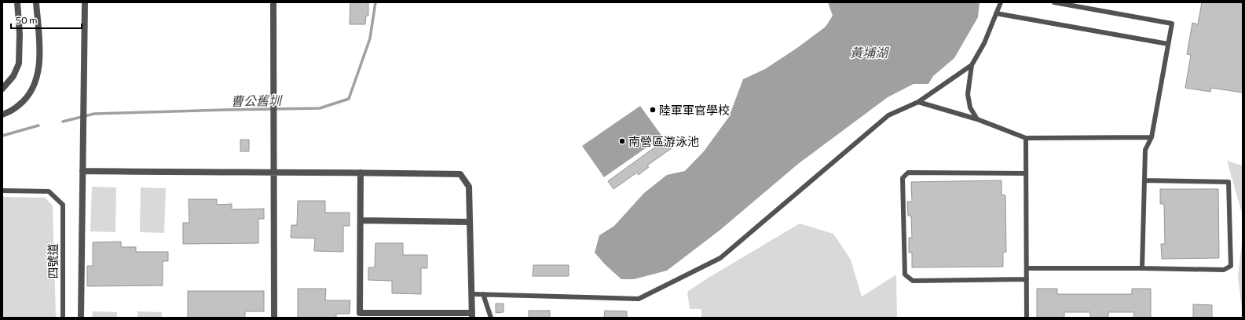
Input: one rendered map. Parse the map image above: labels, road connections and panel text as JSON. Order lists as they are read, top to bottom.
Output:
{
  "streets": {
    "lane": ["四號道"]
  },
  "water": ["黃埔湖", "曹公舊圳"],
  "places": ["陸軍軍官學校", "南營區游泳池"],
  "scale_bar": "50 m"
}
